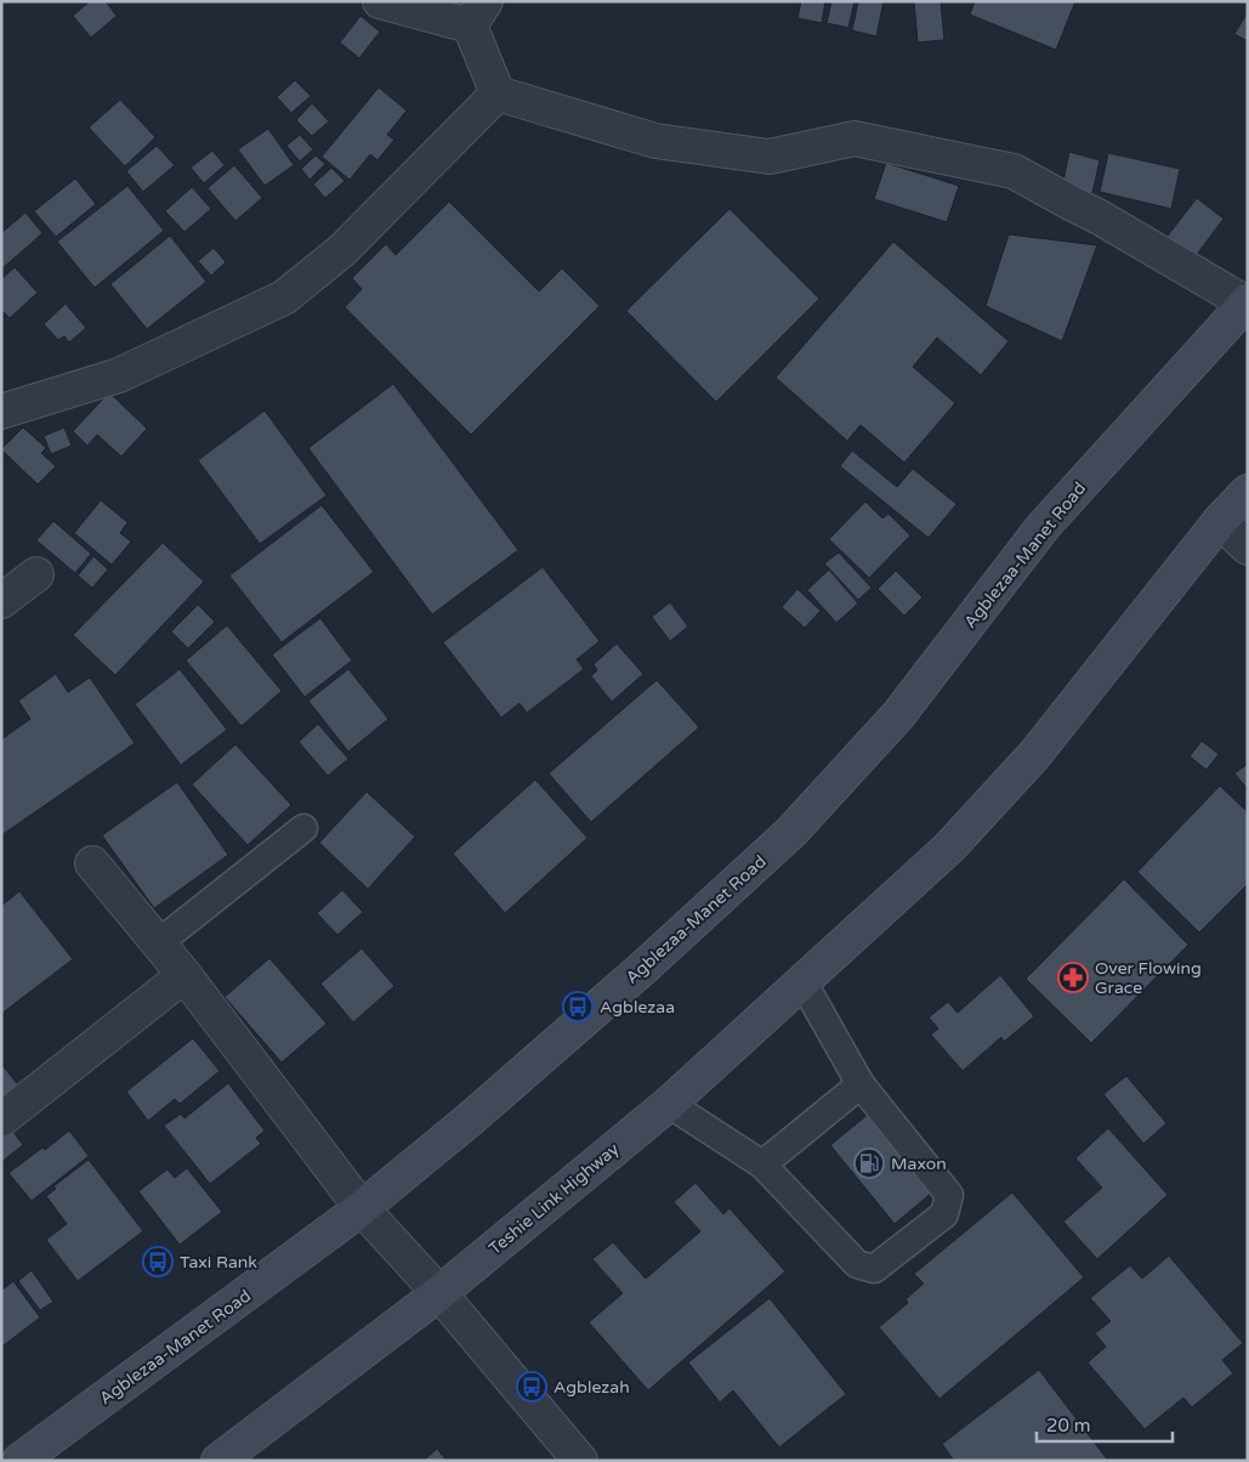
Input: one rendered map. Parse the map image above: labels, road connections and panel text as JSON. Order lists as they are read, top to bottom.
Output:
{
  "streets": {
    "main road": ["Agblezaa-Manet Road", "Teshie Link Highway"]
  },
  "places": {
    "pharmacy": ["Over Flowing Grace"],
    "bus stop": ["Agblezaa", "Taxi Rank", "Agblezah"],
    "fuel station": ["Maxon"]
  },
  "scale_bar": "20 m"
}
